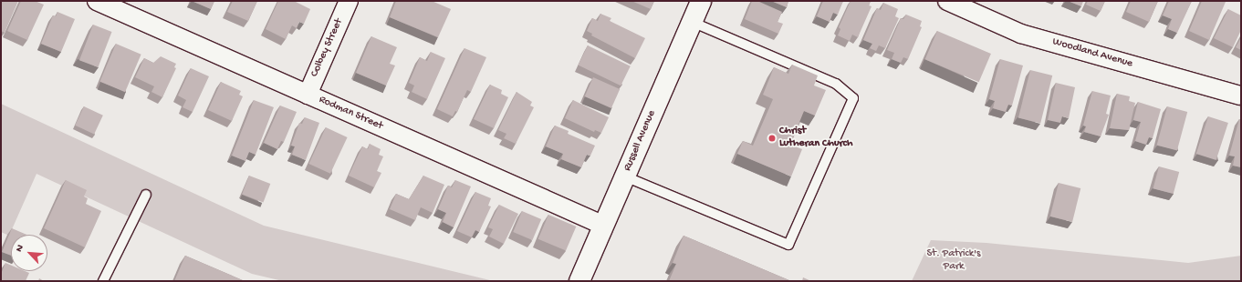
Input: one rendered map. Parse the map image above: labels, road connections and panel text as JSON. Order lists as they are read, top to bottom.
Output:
{
  "streets": {
    "street": [
      "Colbey Street",
      "Woodland Avenue",
      "Rodman Street",
      "Russell Avenue"
    ]
  },
  "crossings": [
    ["Colbey Street", "Rodman Street"],
    ["Rodman Street", "Russell Avenue"]
  ],
  "parks": ["St. Patrick's Park"],
  "places": ["Christ Lutheran Church"],
  "north": "top left"
}
